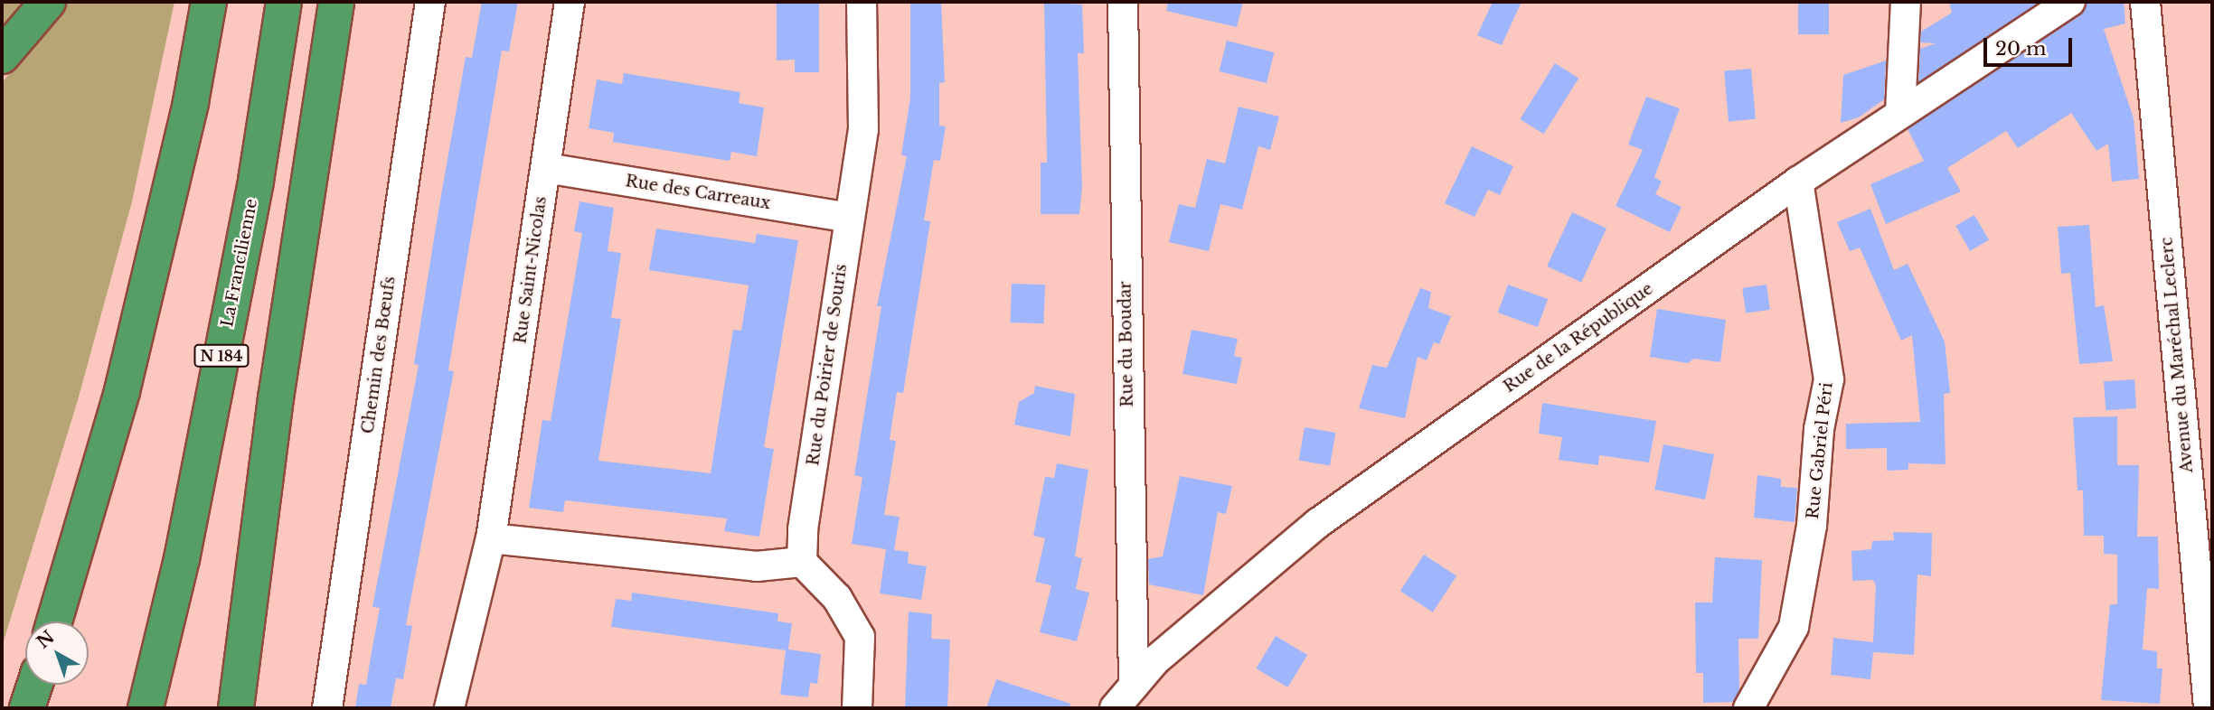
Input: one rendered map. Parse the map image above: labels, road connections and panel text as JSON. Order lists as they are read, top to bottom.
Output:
{
  "streets": {
    "highway": ["La Francilienne", "N 184"],
    "street": [
      "Rue des Carreaux",
      "Rue Saint-Nicolas",
      "Rue de la République",
      "Rue du Boudar",
      "Chemin des Bœufs",
      "Avenue du Maréchal Leclerc",
      "Rue du Poirier de Souris",
      "Rue Gabriel Péri"
    ]
  },
  "crossings": [
    ["Rue des Carreaux", "Rue Saint-Nicolas"],
    ["Rue des Carreaux", "Rue du Poirier de Souris"],
    ["Rue de la République", "Rue du Boudar"],
    ["Rue de la République", "Rue Gabriel Péri"]
  ],
  "scale_bar": "20 m",
  "north": "top left"
}
